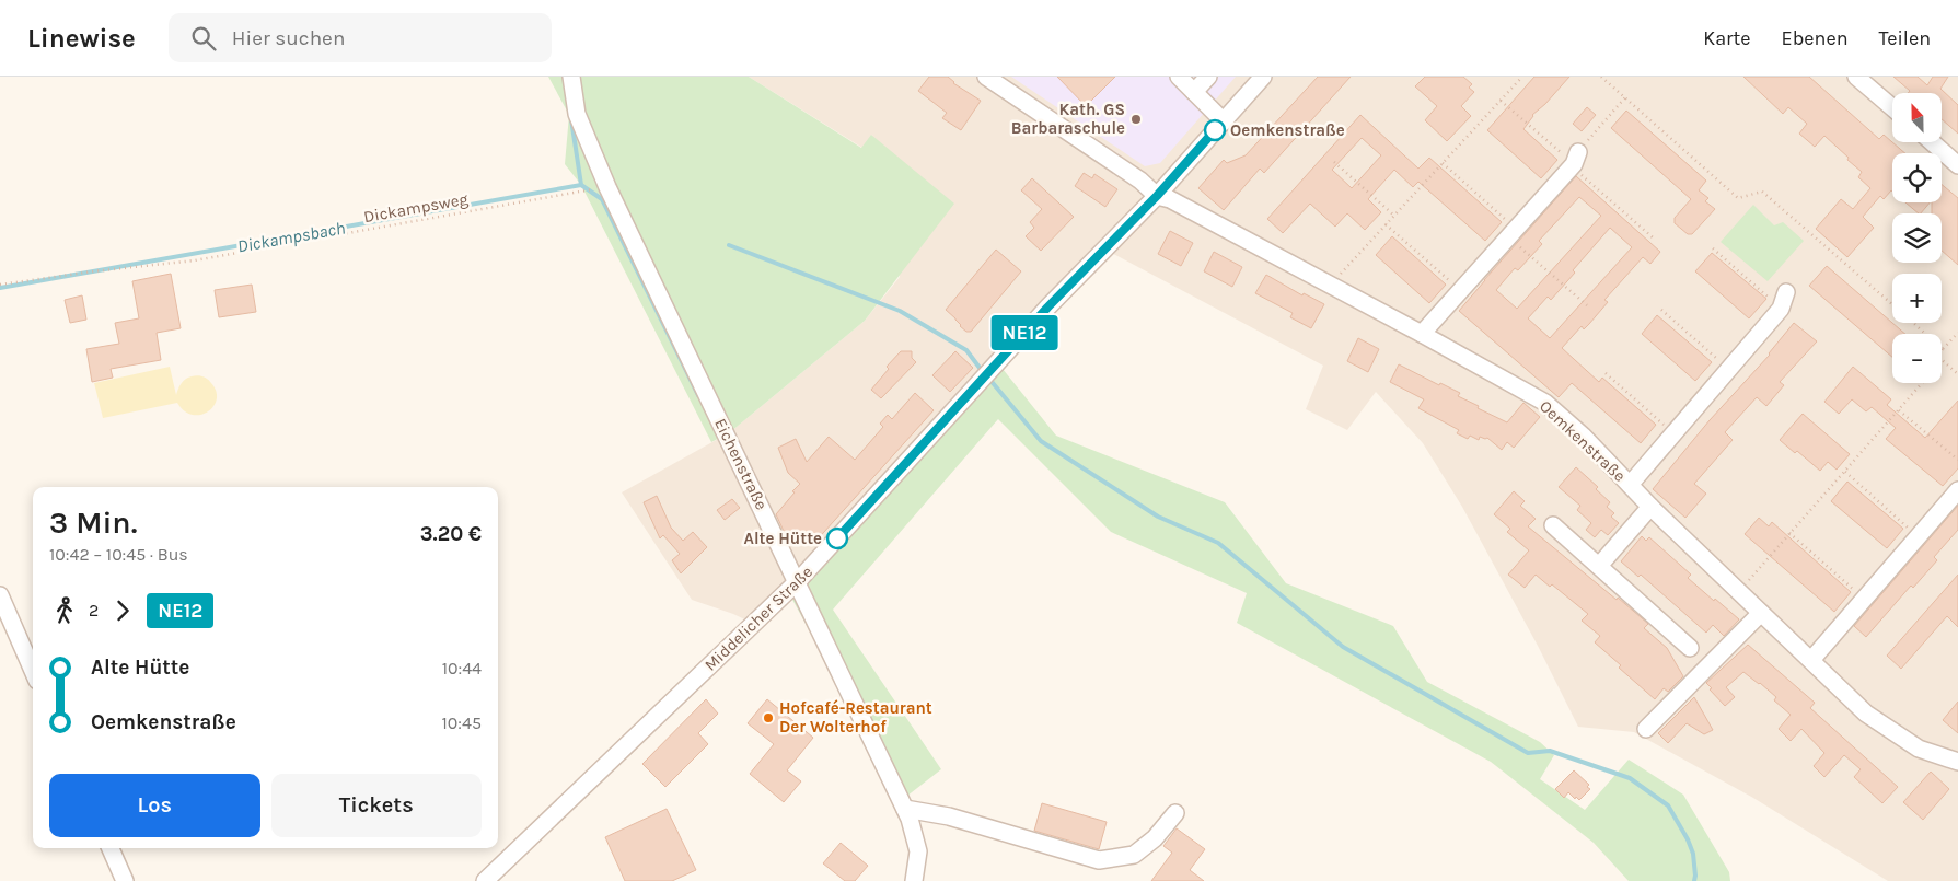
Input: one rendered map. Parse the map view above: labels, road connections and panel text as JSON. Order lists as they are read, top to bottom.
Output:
{
  "streets": {
    "street": ["Oemkenstraße", "Eichenstraße", "Middelicher Straße"],
    "path": ["Dickampsweg"]
  },
  "crossings": [
    ["Dickampsweg", "Eichenstraße"],
    ["Oemkenstraße", "Middelicher Straße"],
    ["Eichenstraße", "Middelicher Straße"]
  ],
  "water": ["Dickampsbach"],
  "places": [
    "Kath. GS Barbaraschule",
    "Oemkenstraße",
    "Alte Hütte",
    "Hofcafé-Restaurant Der Wolterhof"
  ],
  "lines": ["bus line NE12"],
  "north": "top",
  "page": {
    "header": "Linewise",
    "search": "Hier suchen",
    "nav": ["Karte", "Ebenen", "Teilen"],
    "on_map": "NE12",
    "map_buttons": ["+", "−"],
    "heading": ["3 Min.", "10:42 – 10:45 · Bus", "3.20 €"],
    "legs": ["2", "NE12"],
    "list": [
      {
        "name": "Alte Hütte",
        "value": "10:44"
      },
      {
        "name": "Oemkenstraße",
        "value": "10:45"
      }
    ],
    "buttons": ["Los", "Tickets"]
  }
}
